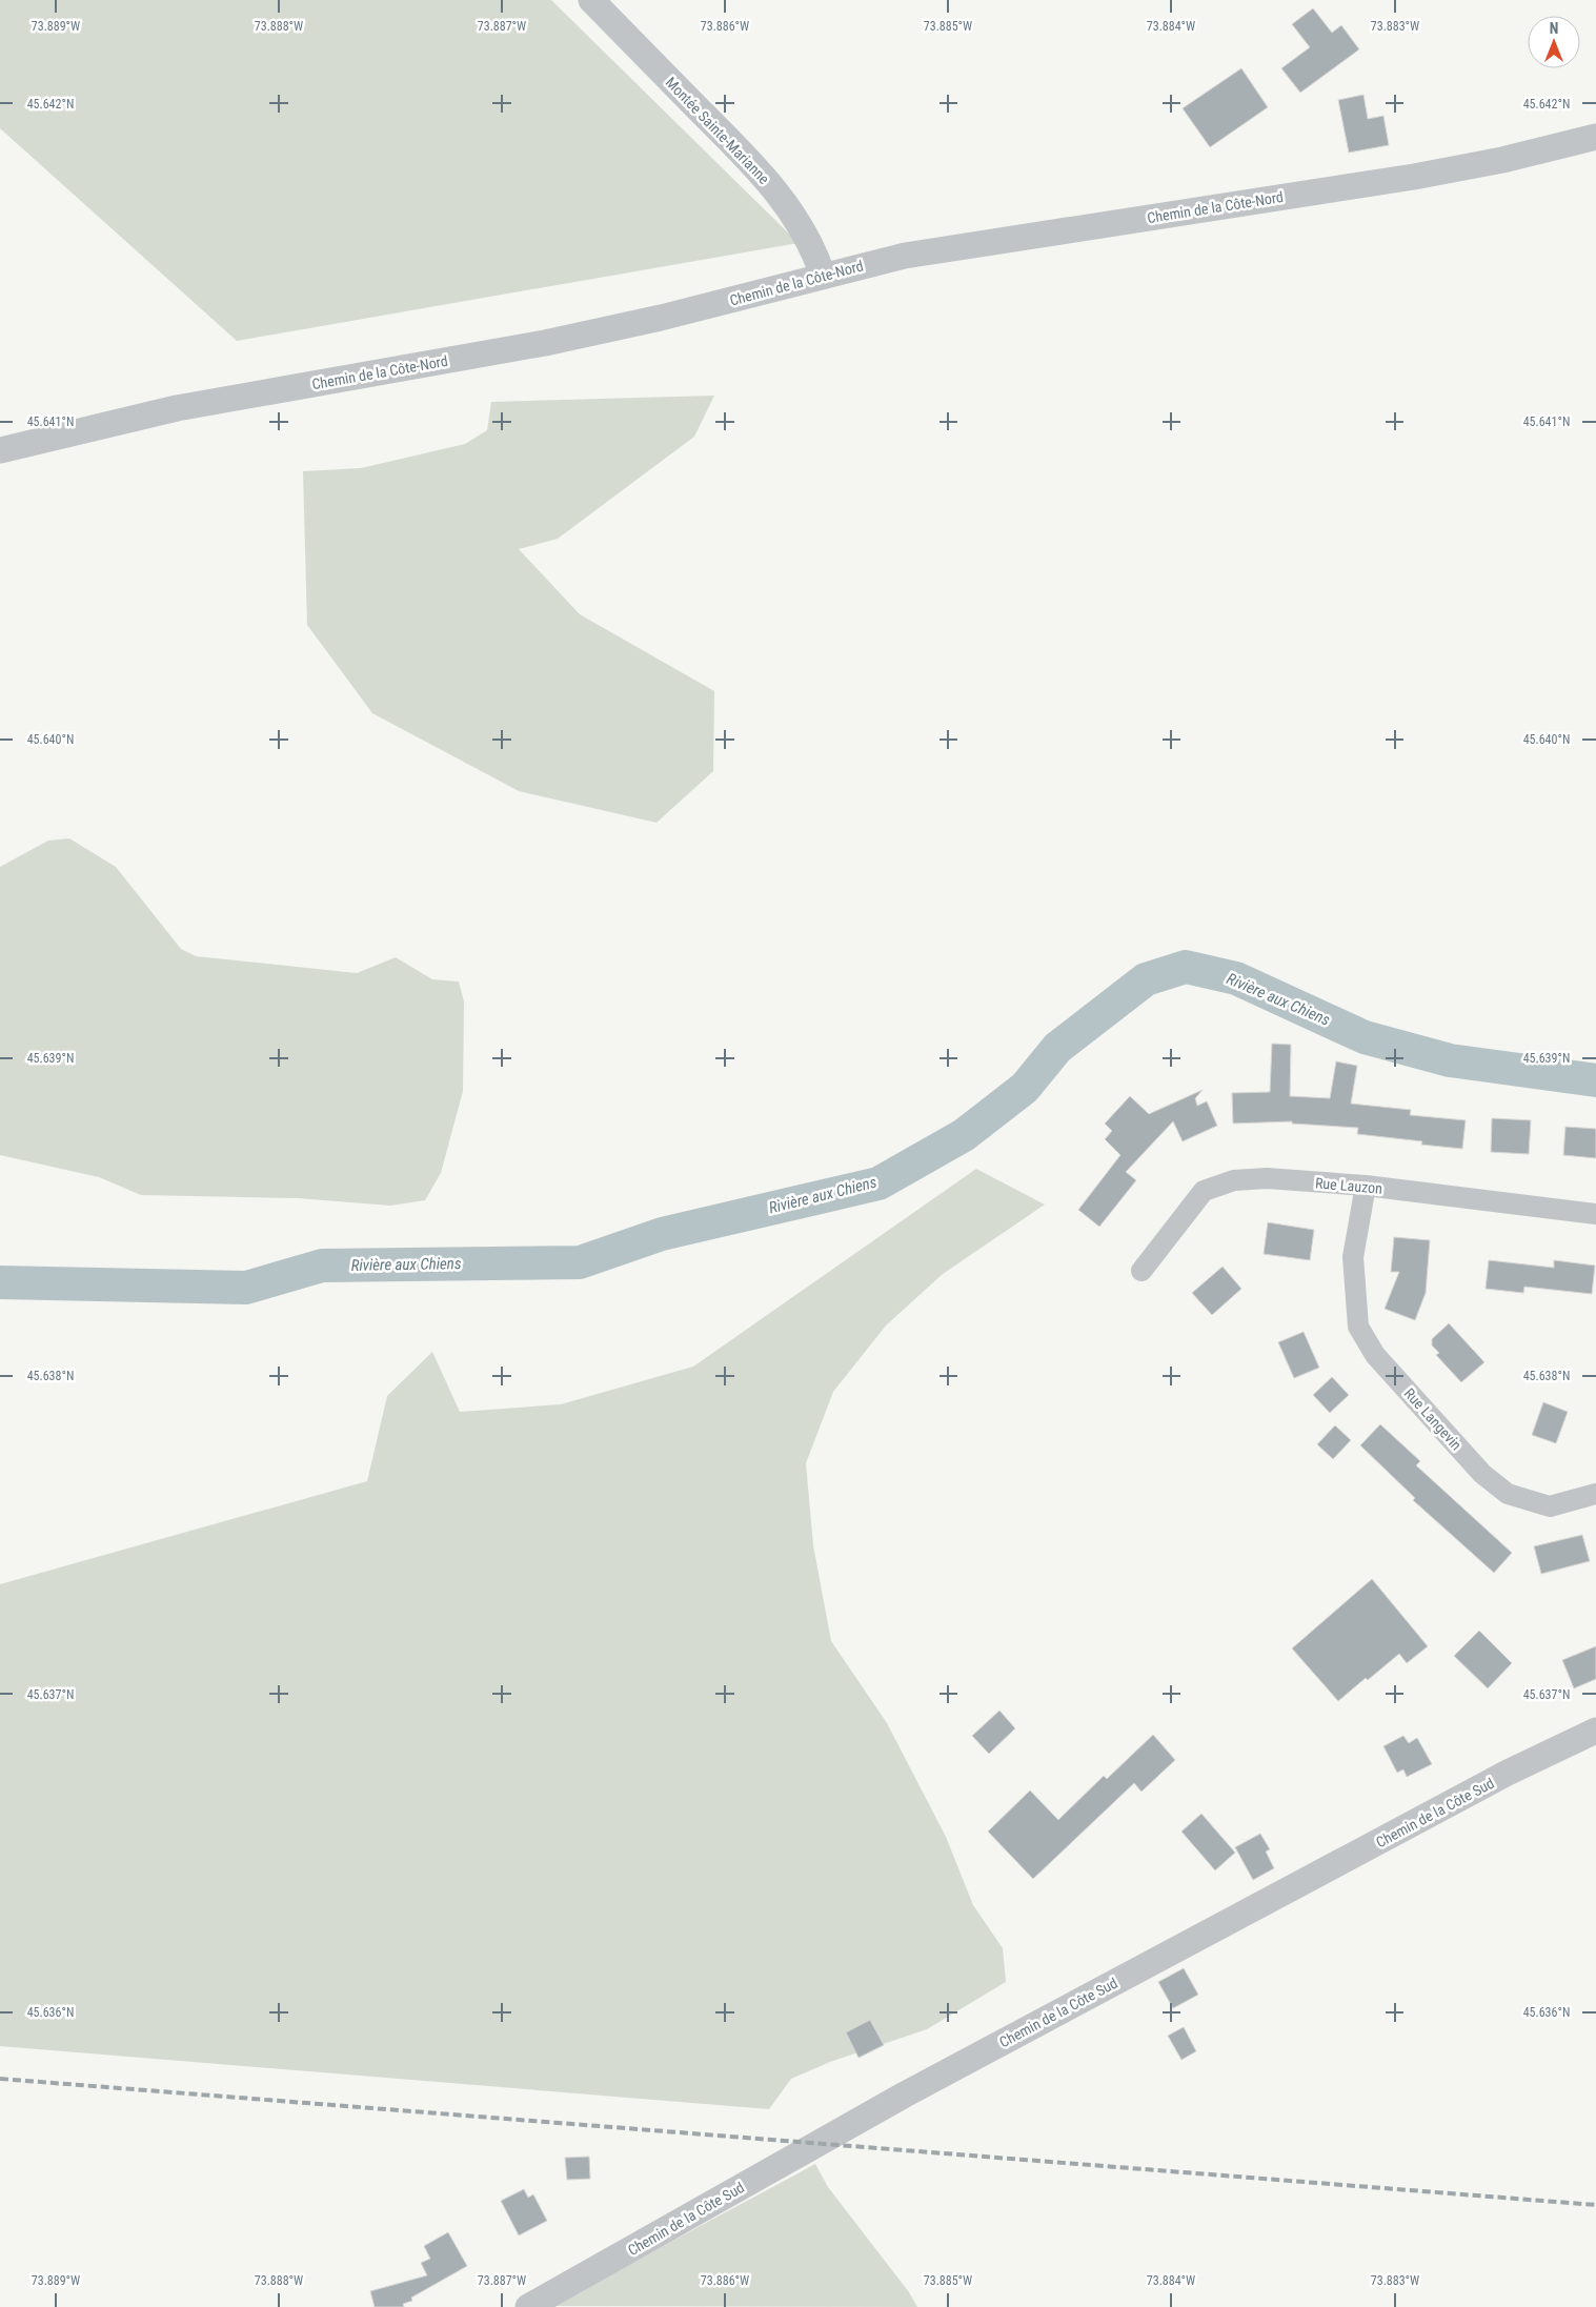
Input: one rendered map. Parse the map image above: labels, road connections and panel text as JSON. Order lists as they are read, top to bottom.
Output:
{
  "streets": {
    "street": [
      "Montée Sainte-Marianne",
      "Chemin de la Côte-Nord",
      "Rue Lauzon",
      "Rue Langevin",
      "Chemin de la Côte Sud"
    ]
  },
  "crossings": [
    ["Montée Sainte-Marianne", "Chemin de la Côte-Nord"],
    ["Rue Lauzon", "Rue Langevin"]
  ],
  "water": ["Rivière aux Chiens"],
  "north": "top",
  "coordinates": [
    "73.889°W",
    "73.888°W",
    "73.887°W",
    "73.886°W",
    "73.885°W",
    "73.884°W",
    "73.883°W",
    "45.642°N",
    "45.641°N",
    "45.640°N",
    "45.639°N",
    "45.638°N",
    "45.637°N",
    "45.636°N"
  ]
}
